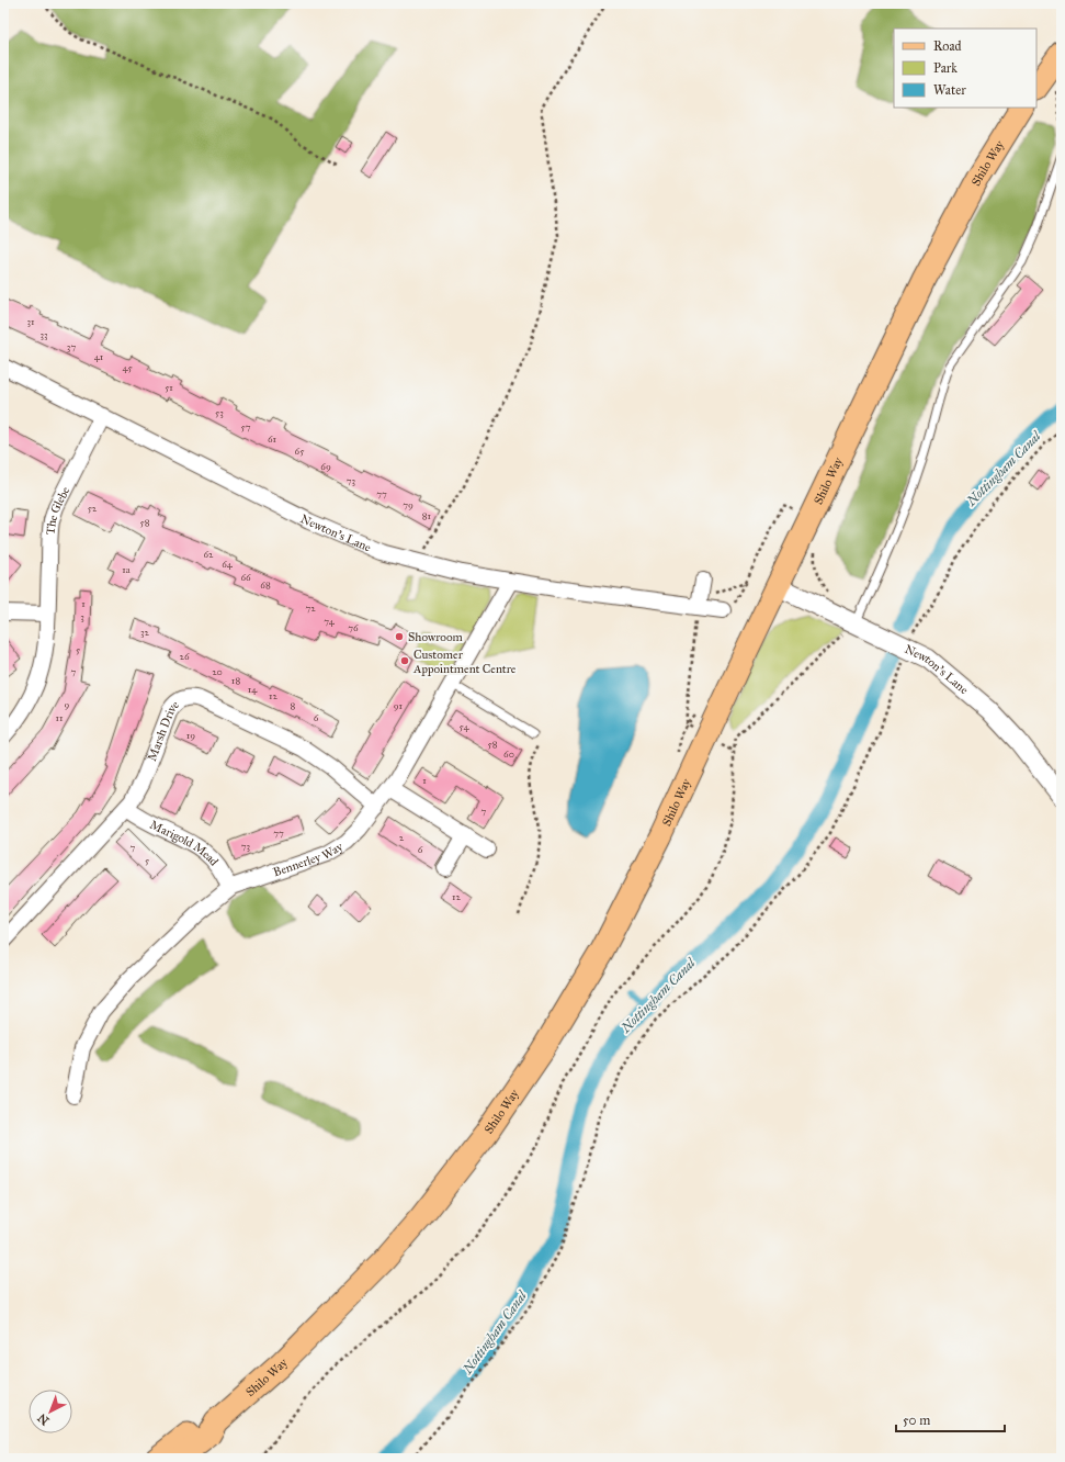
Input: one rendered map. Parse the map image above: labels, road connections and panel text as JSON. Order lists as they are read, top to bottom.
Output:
{
  "streets": {
    "main road": ["Shilo Way"],
    "street": [
      "The Glebe",
      "Newton's Lane",
      "Marsh Drive",
      "Marigold Mead",
      "Bennerley Way"
    ]
  },
  "crossings": [
    ["Shilo Way", "Newton's Lane"],
    ["The Glebe", "Newton's Lane"],
    ["Newton's Lane", "Bennerley Way"],
    ["Marsh Drive", "Marigold Mead"],
    ["Marsh Drive", "Bennerley Way"],
    ["Marigold Mead", "Bennerley Way"]
  ],
  "water": ["Nottingham Canal"],
  "places": ["Showroom", "Customer Appointment Centre"],
  "house_numbers": [
    "31",
    "33",
    "37",
    "41",
    "45",
    "51",
    "53",
    "57",
    "61",
    "65",
    "69",
    "73",
    "77",
    "79",
    "52",
    "81",
    "58",
    "62",
    "64",
    "1a",
    "66",
    "68",
    "1",
    "72",
    "3",
    "74",
    "76",
    "32",
    "5",
    "26",
    "7",
    "20",
    "18",
    "14",
    "12",
    "9",
    "8",
    "91",
    "11",
    "6",
    "54",
    "19",
    "58",
    "60",
    "1",
    "7",
    "77",
    "2",
    "73",
    "7",
    "6",
    "5",
    "12"
  ],
  "legend": ["Road", "Park", "Water"],
  "scale_bar": "50 m",
  "north": "bottom left"
}
